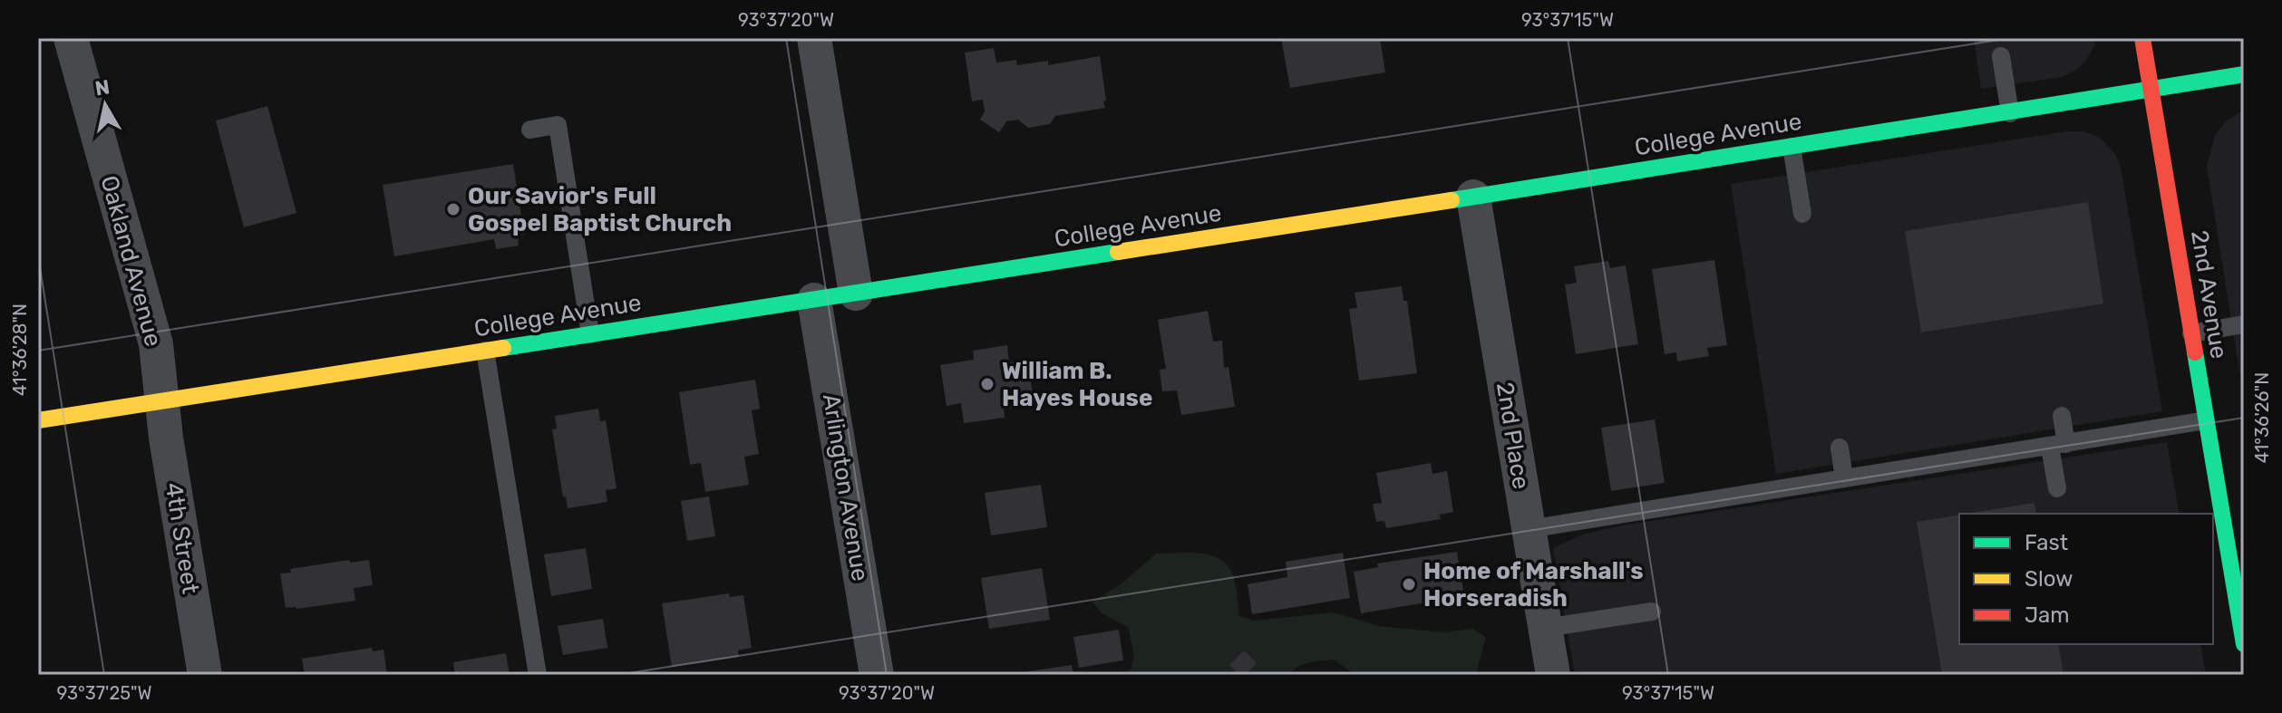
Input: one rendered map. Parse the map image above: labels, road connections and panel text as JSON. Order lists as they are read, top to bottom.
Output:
{
  "streets": {
    "street": [
      "College Avenue",
      "Oakland Avenue",
      "2nd Avenue",
      "2nd Place",
      "Arlington Avenue",
      "4th Street"
    ]
  },
  "crossings": [
    ["College Avenue", "Oakland Avenue"],
    ["College Avenue", "2nd Avenue"],
    ["College Avenue", "2nd Place"],
    ["College Avenue", "Arlington Avenue"],
    ["College Avenue", "4th Street"],
    ["Oakland Avenue", "4th Street"]
  ],
  "places": ["Our Savior's Full Gospel Baptist Church", "William B. Hayes House", "Home of Marshall's Horseradish"],
  "legend": ["Fast", "Slow", "Jam"],
  "north": "top",
  "coordinates": [
    "93°37'20\"W",
    "93°37'15\"W",
    "41°36'28\"N",
    "41°36'26\"N",
    "93°37'25\"W"
  ]
}
